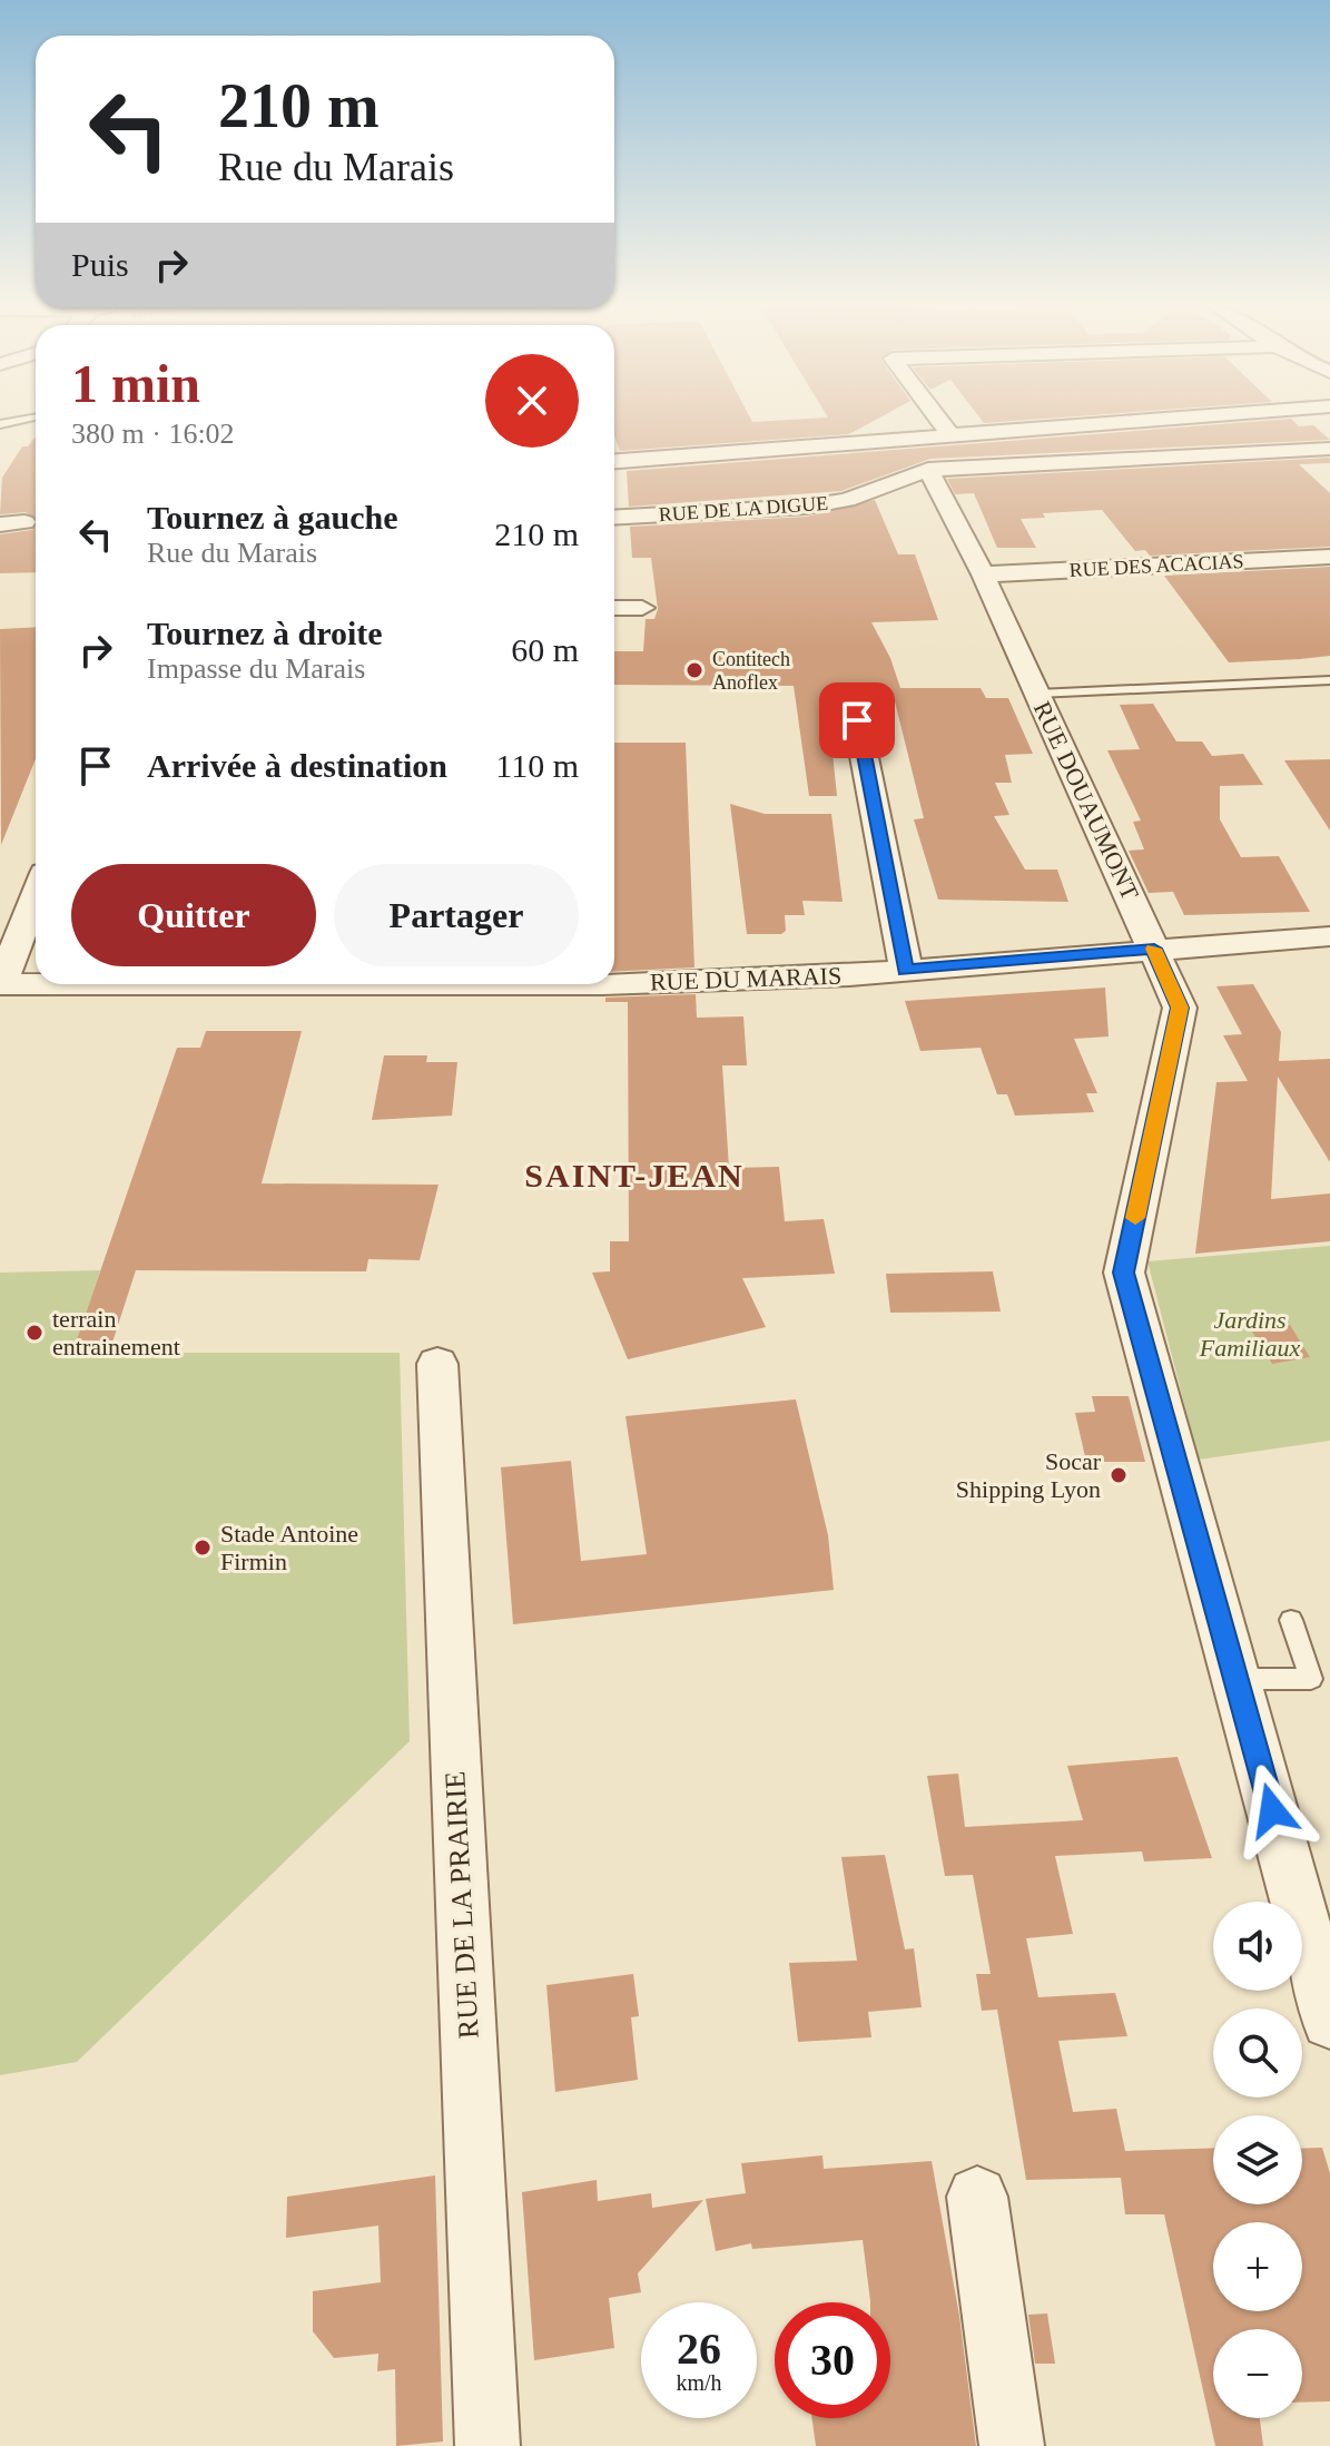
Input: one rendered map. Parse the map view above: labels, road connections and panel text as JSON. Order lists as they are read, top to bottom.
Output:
{
  "streets": {
    "street": [
      "RUE DE LA DIGUE",
      "RUE DES ACACIAS",
      "RUE DOUAUMONT",
      "RUE DU MARAIS",
      "RUE DE LA PRAIRIE"
    ]
  },
  "crossings": [
    ["RUE DE LA DIGUE", "RUE DOUAUMONT"],
    ["RUE DES ACACIAS", "RUE DOUAUMONT"],
    ["RUE DOUAUMONT", "RUE DU MARAIS"]
  ],
  "districts": ["SAINT-JEAN"],
  "parks": ["Jardins Familiaux"],
  "places": [
    "Contitech Anoflex",
    "terrain entrainement",
    "Socar Shipping Lyon",
    "Stade Antoine Firmin"
  ],
  "page": {
    "turn": ["210 m", "Rue du Marais"],
    "then": "Puis",
    "heading": ["1 min", "380 m · 16:02"],
    "list": [
      {
        "name": "Tournez à gauche",
        "note": "Rue du Marais",
        "value": "210 m"
      },
      {
        "name": "Tournez à droite",
        "note": "Impasse du Marais",
        "value": "60 m"
      },
      {
        "name": "Arrivée à destination",
        "value": "110 m"
      }
    ],
    "buttons": ["Quitter", "Partager"],
    "map_buttons": ["+", "−"],
    "speed": "26 km/h",
    "limit": "30"
  }
}
